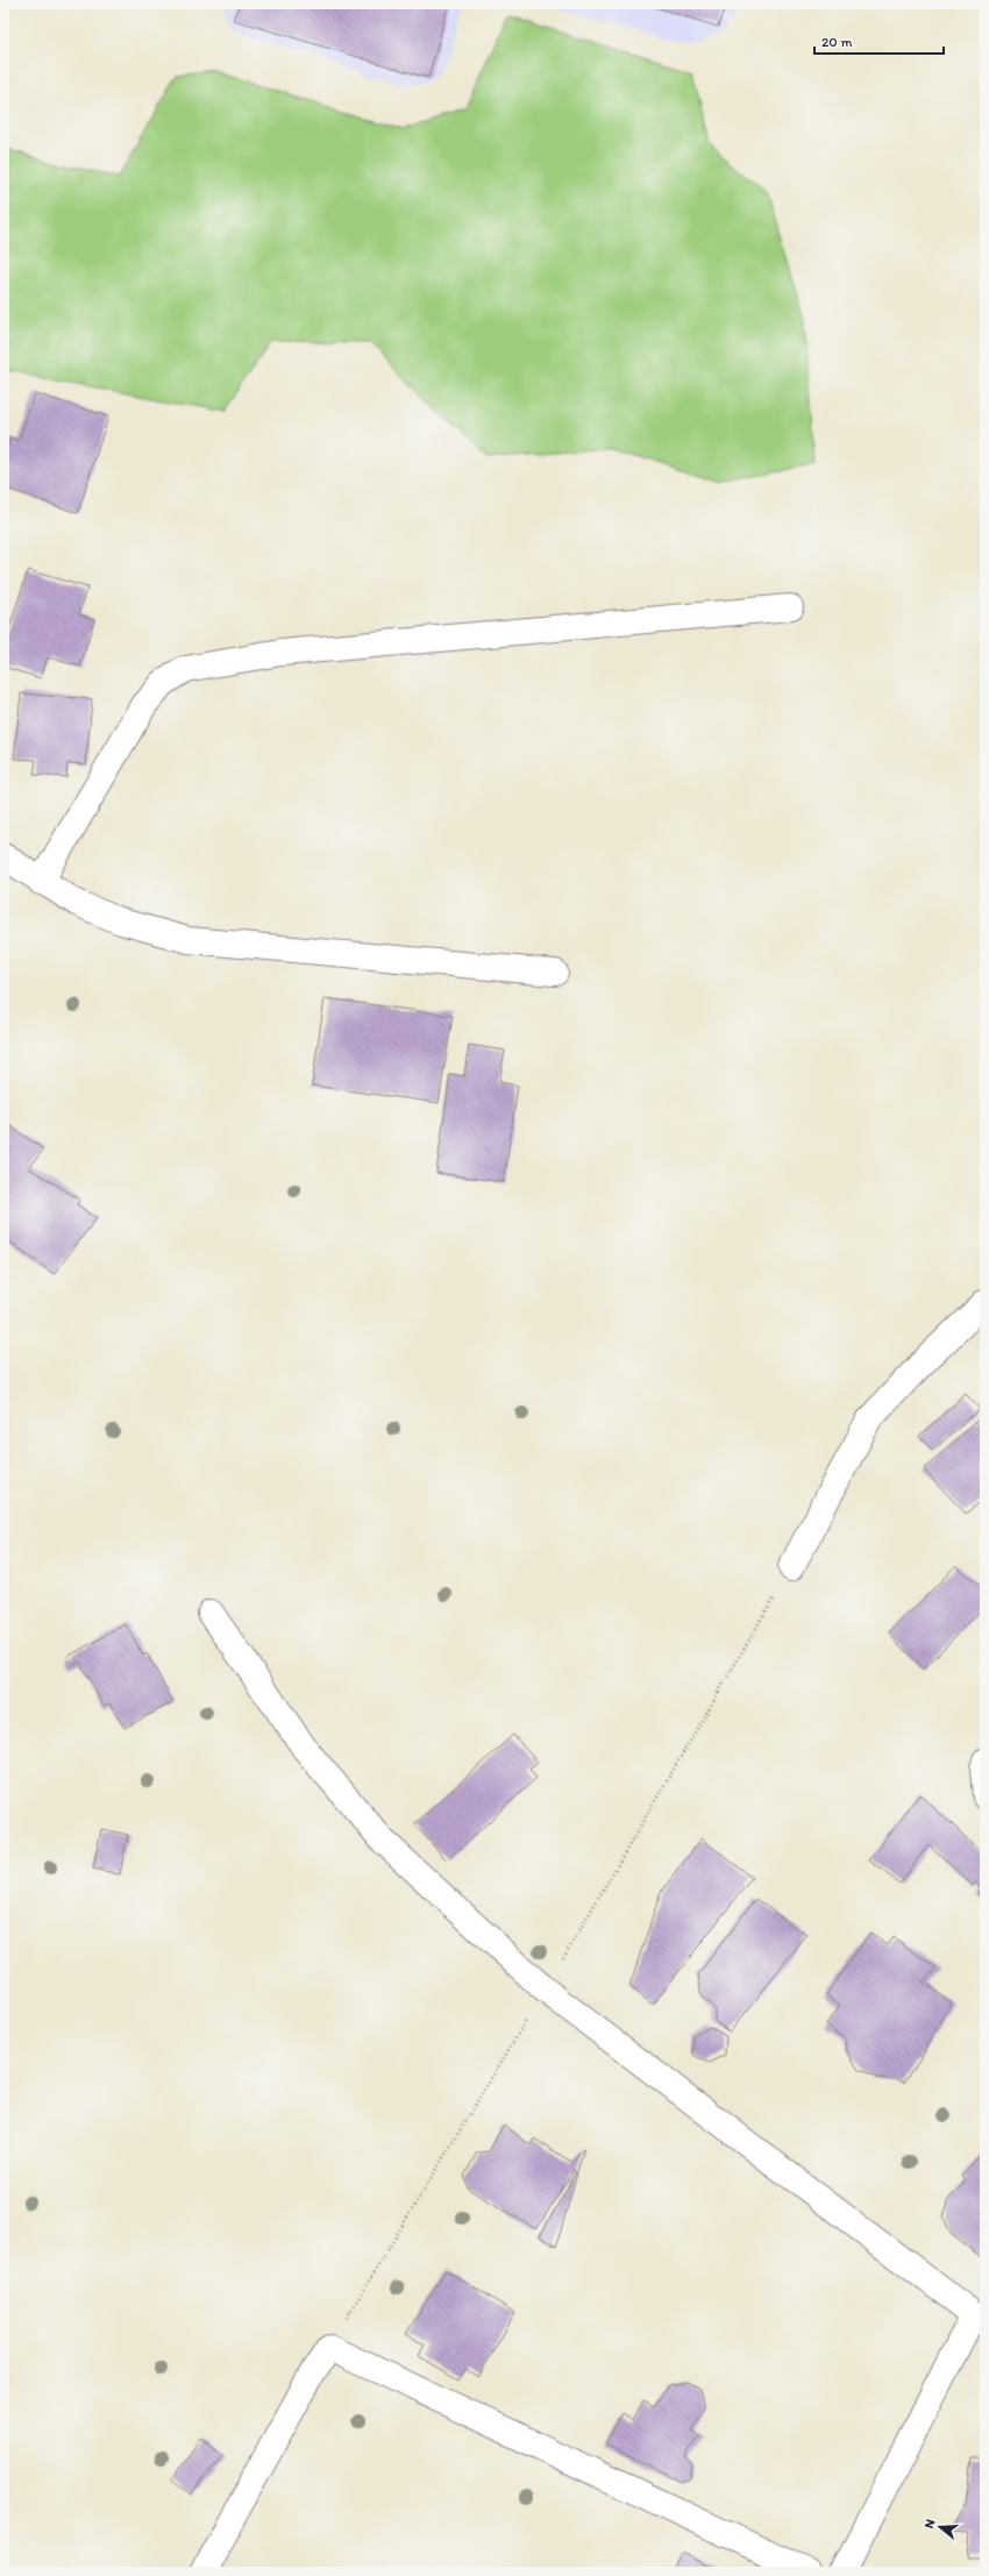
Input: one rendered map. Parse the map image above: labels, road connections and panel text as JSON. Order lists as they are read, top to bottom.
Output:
{
  "scale_bar": "20 m",
  "north": "left"
}
